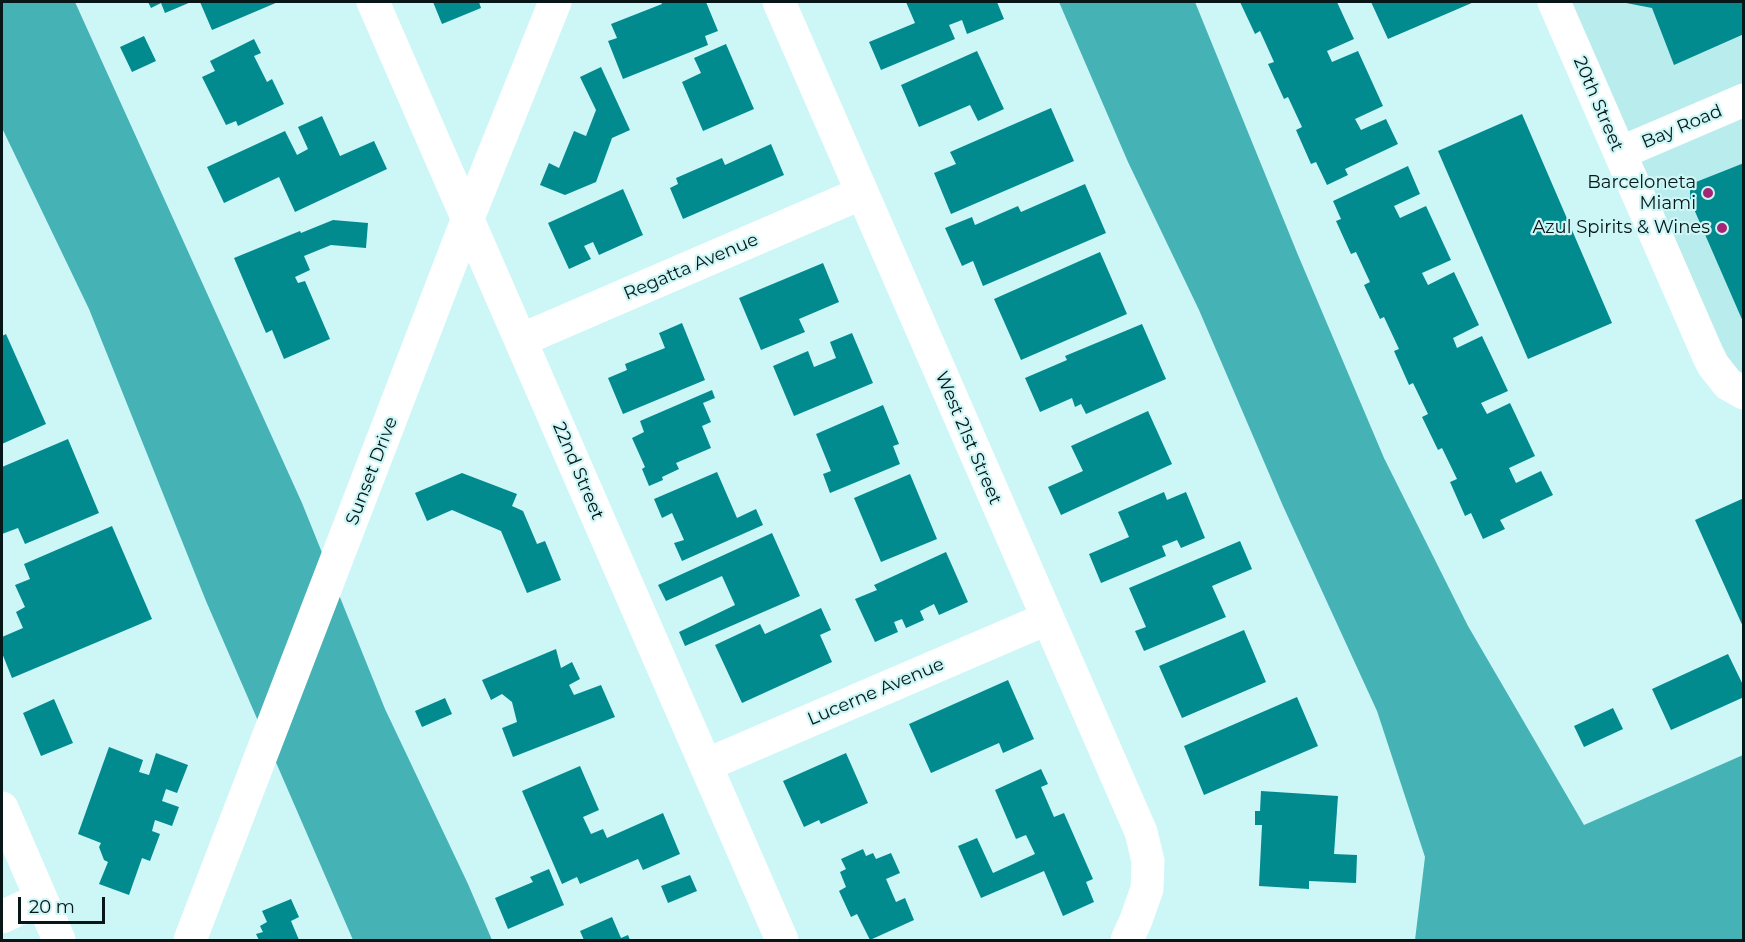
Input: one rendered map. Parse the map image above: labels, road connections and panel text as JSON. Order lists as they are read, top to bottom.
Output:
{
  "streets": {
    "street": [
      "20th Street",
      "Bay Road",
      "Regatta Avenue",
      "West 21st Street",
      "Sunset Drive",
      "22nd Street",
      "Lucerne Avenue"
    ]
  },
  "crossings": [
    ["20th Street", "Bay Road"],
    ["Regatta Avenue", "West 21st Street"],
    ["Regatta Avenue", "22nd Street"],
    ["West 21st Street", "Lucerne Avenue"],
    ["Sunset Drive", "22nd Street"],
    ["22nd Street", "Lucerne Avenue"]
  ],
  "places": ["Barceloneta Miami", "Azul Spirits & Wines"],
  "scale_bar": "20 m"
}
